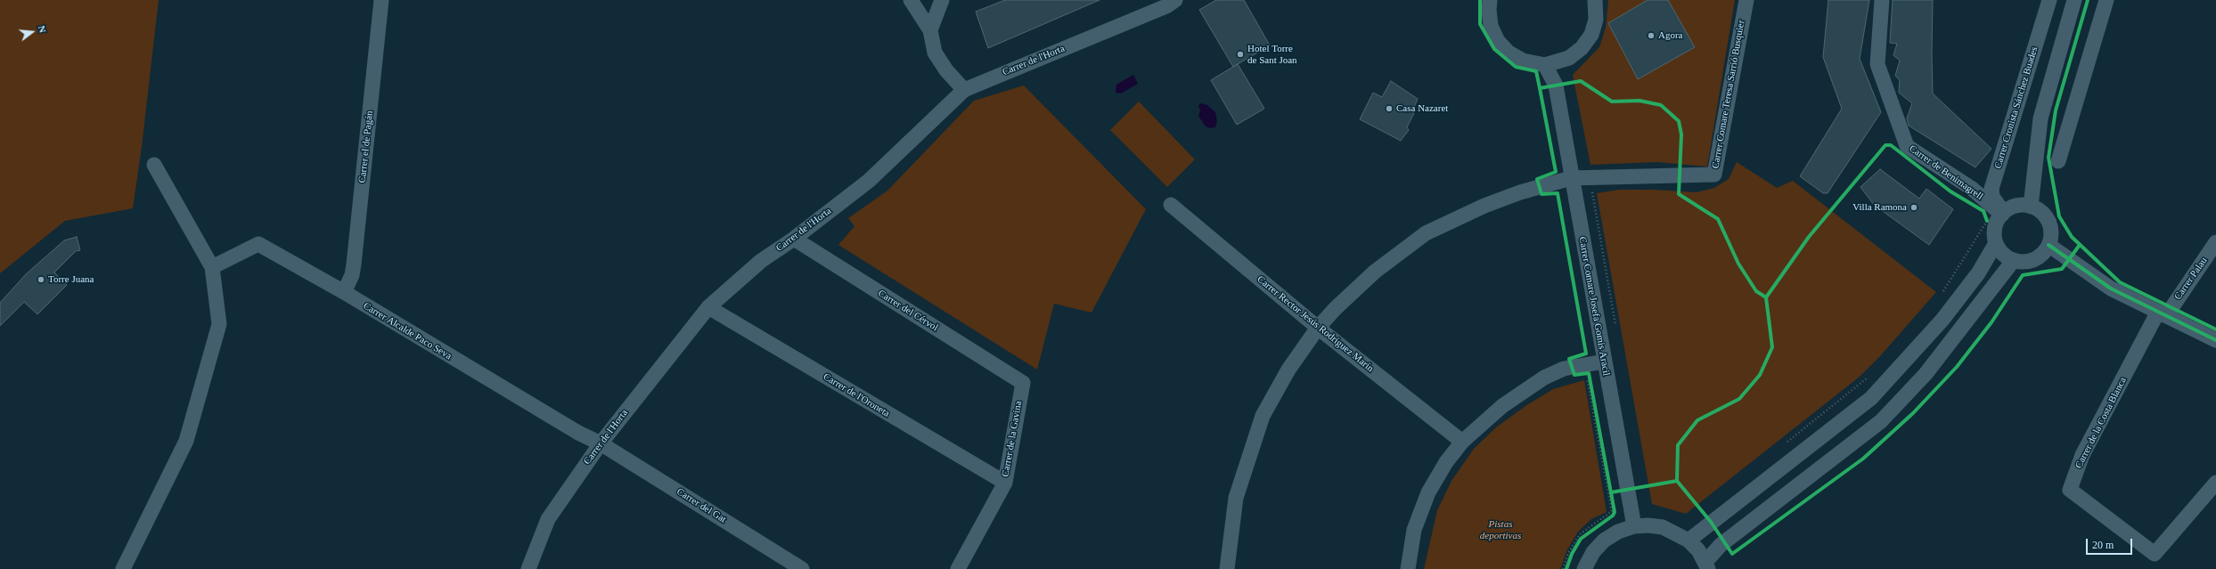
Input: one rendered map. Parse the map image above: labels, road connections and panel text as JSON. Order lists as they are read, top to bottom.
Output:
{
  "streets": {
    "street": [
      "Carrer de l'Horta",
      "Carrer Comare Teresa Sarrió Busquier",
      "Carrer Cronista Sánchez Buades",
      "Carrer el de Pagán",
      "Carrer de Benimagrell",
      "Carrer Palau",
      "Carrer Comare Josefa Gomis Aracil",
      "Carrer del Cérvol",
      "Carrer Rector Jesús Rodríguez Marín",
      "Carrer Alcalde Paco Seva",
      "Carrer de l'Oroneta",
      "Carrer de la Costa Blanca",
      "Carrer de la Gavina",
      "Carrer del Gat"
    ]
  },
  "crossings": [
    ["Carrer de l'Horta", "Carrer del Cérvol"],
    ["Carrer de l'Horta", "Carrer Alcalde Paco Seva"],
    ["Carrer de l'Horta", "Carrer de l'Oroneta"],
    ["Carrer de l'Horta", "Carrer del Gat"],
    ["Carrer Comare Teresa Sarrió Busquier", "Carrer Comare Josefa Gomis Aracil"],
    ["Carrer Cronista Sánchez Buades", "Carrer de Benimagrell"],
    ["Carrer el de Pagán", "Carrer Alcalde Paco Seva"],
    ["Carrer Palau", "Carrer de la Costa Blanca"],
    ["Carrer del Cérvol", "Carrer de la Gavina"],
    ["Carrer Alcalde Paco Seva", "Carrer del Gat"],
    ["Carrer de l'Oroneta", "Carrer de la Gavina"]
  ],
  "parks": ["Pistas deportivas"],
  "places": [
    "Agora",
    "Hotel Torre de Sant Joan",
    "Casa Nazaret",
    "Villa Ramona",
    "Torre Juana"
  ],
  "scale_bar": "20 m",
  "north": "right"
}
